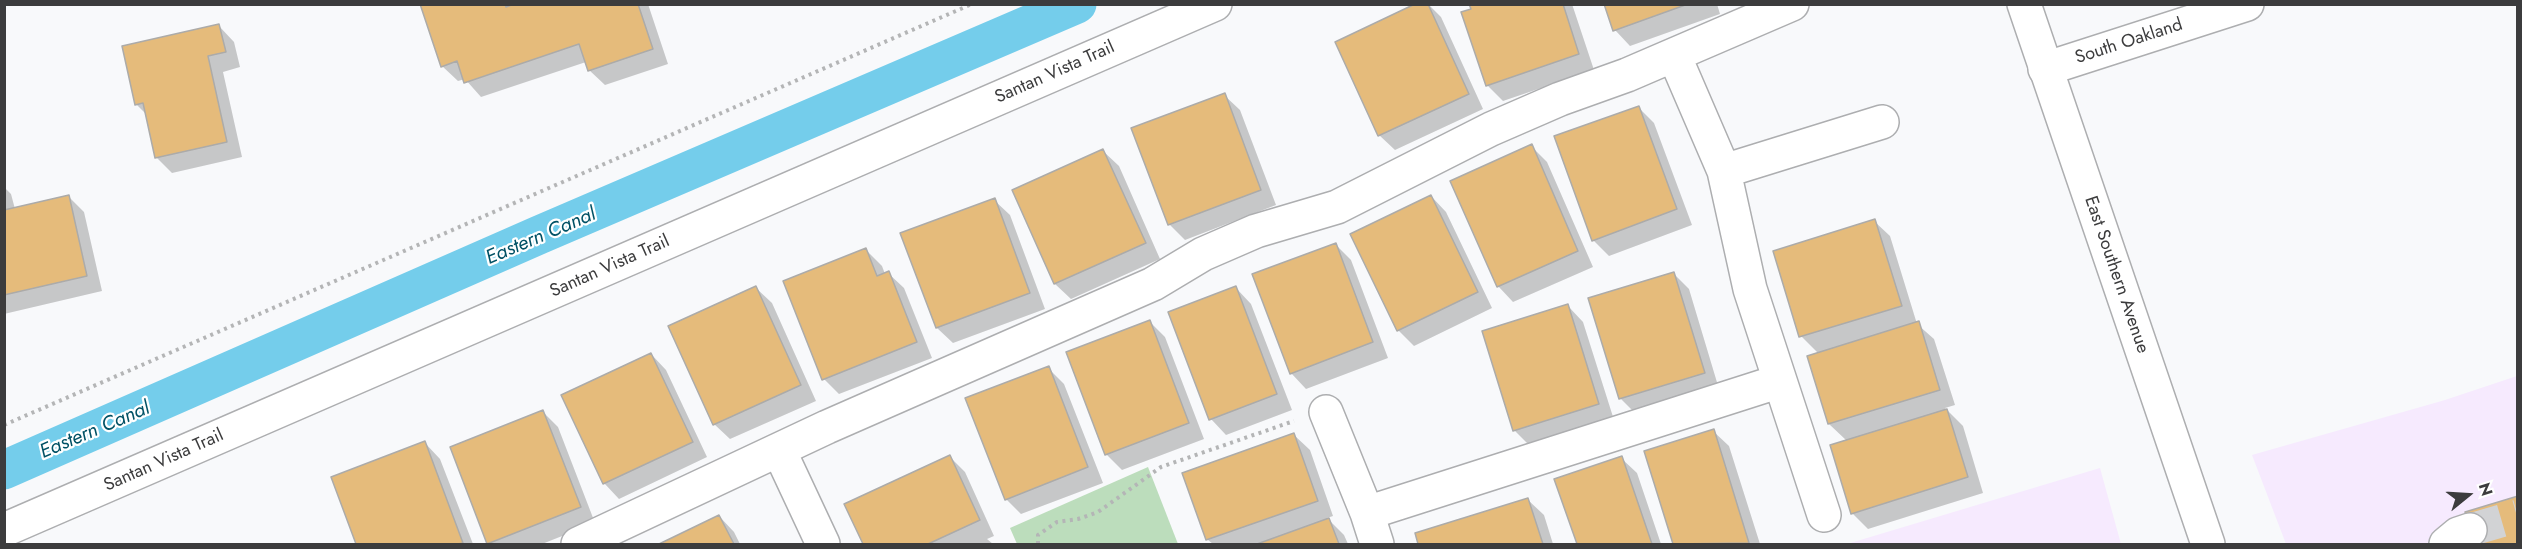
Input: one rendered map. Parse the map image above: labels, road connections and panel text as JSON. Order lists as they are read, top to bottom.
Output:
{
  "streets": {
    "main road": ["South Oakland", "Santan Vista Trail", "East Southern Avenue"]
  },
  "crossings": [
    ["South Oakland", "East Southern Avenue"]
  ],
  "water": ["Eastern Canal"],
  "north": "right"
}
